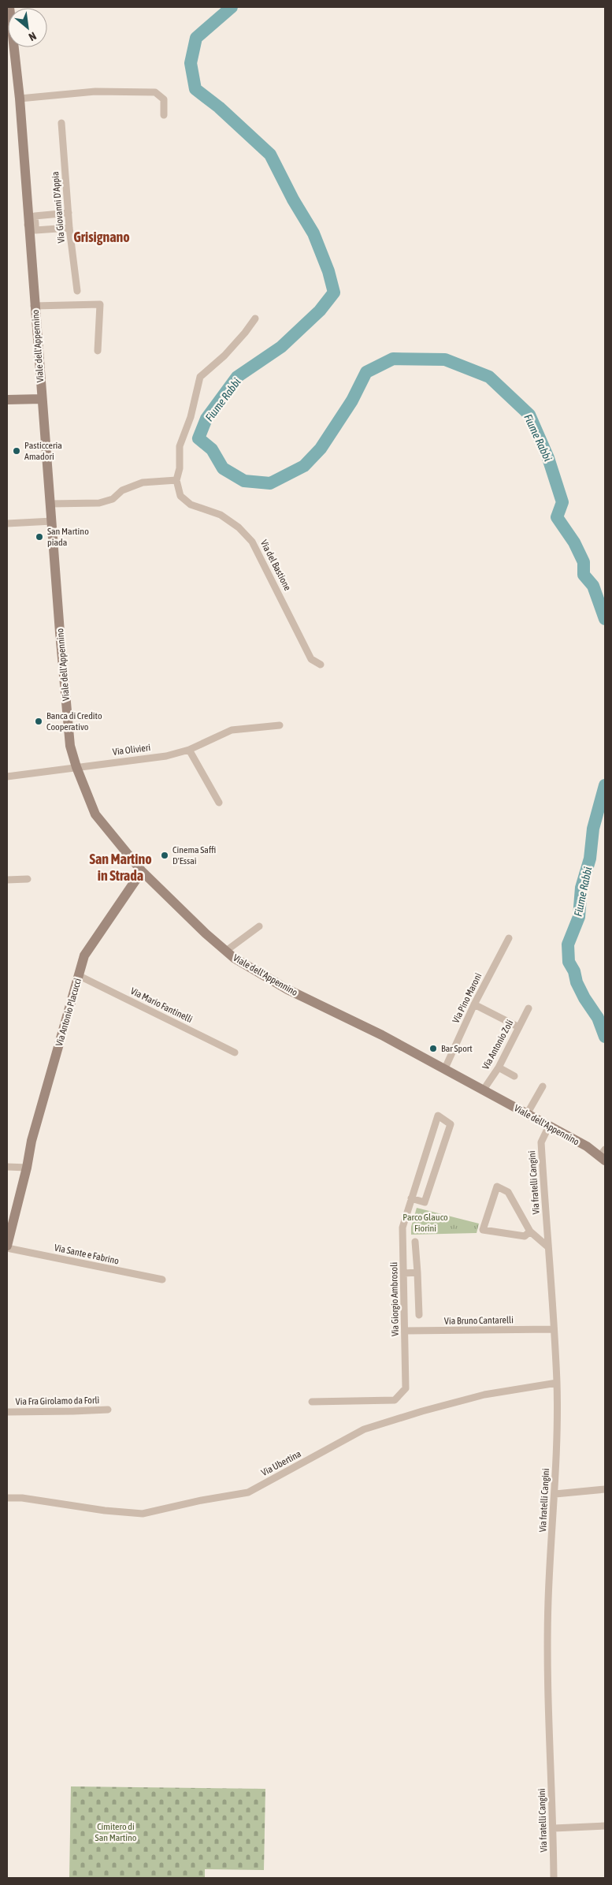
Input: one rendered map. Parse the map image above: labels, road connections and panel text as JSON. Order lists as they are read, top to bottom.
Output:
{
  "streets": {
    "main road": ["Viale dell'Appennino", "Via Antonio Placucci"],
    "street": [
      "Via Giovanni D'Appia",
      "Via del Bastione",
      "Via Olivieri",
      "Via Pino Maroni",
      "Via Mario Fantinelli",
      "Via Antonio Zoli",
      "Via fratelli Cangini",
      "Via Sante e Fabrino",
      "Via Giorgio Ambrosoli",
      "Via Bruno Cantarelli",
      "Via Fra Girolamo da Forlì",
      "Via Ubertina"
    ]
  },
  "crossings": [
    ["Viale dell'Appennino", "Via Olivieri"],
    ["Viale dell'Appennino", "Via Pino Maroni"],
    ["Viale dell'Appennino", "Via Antonio Placucci"],
    ["Viale dell'Appennino", "Via Antonio Zoli"],
    ["Viale dell'Appennino", "Via fratelli Cangini"],
    ["Via Mario Fantinelli", "Via Antonio Placucci"],
    ["Via Antonio Placucci", "Via Sante e Fabrino"],
    ["Via fratelli Cangini", "Via Bruno Cantarelli"],
    ["Via fratelli Cangini", "Via Ubertina"],
    ["Via Giorgio Ambrosoli", "Via Bruno Cantarelli"]
  ],
  "districts": ["Grisignano", "San Martino in Strada"],
  "water": ["Fiume Rabbi"],
  "parks": ["Parco Glauco Fiorini", "Cimitero di San Martino"],
  "places": [
    "Pasticceria Amadori",
    "San Martino piada",
    "Banca di Credito Cooperativo",
    "Cinema Saffi D'Essai",
    "Bar Sport"
  ],
  "north": "bottom right"
}
